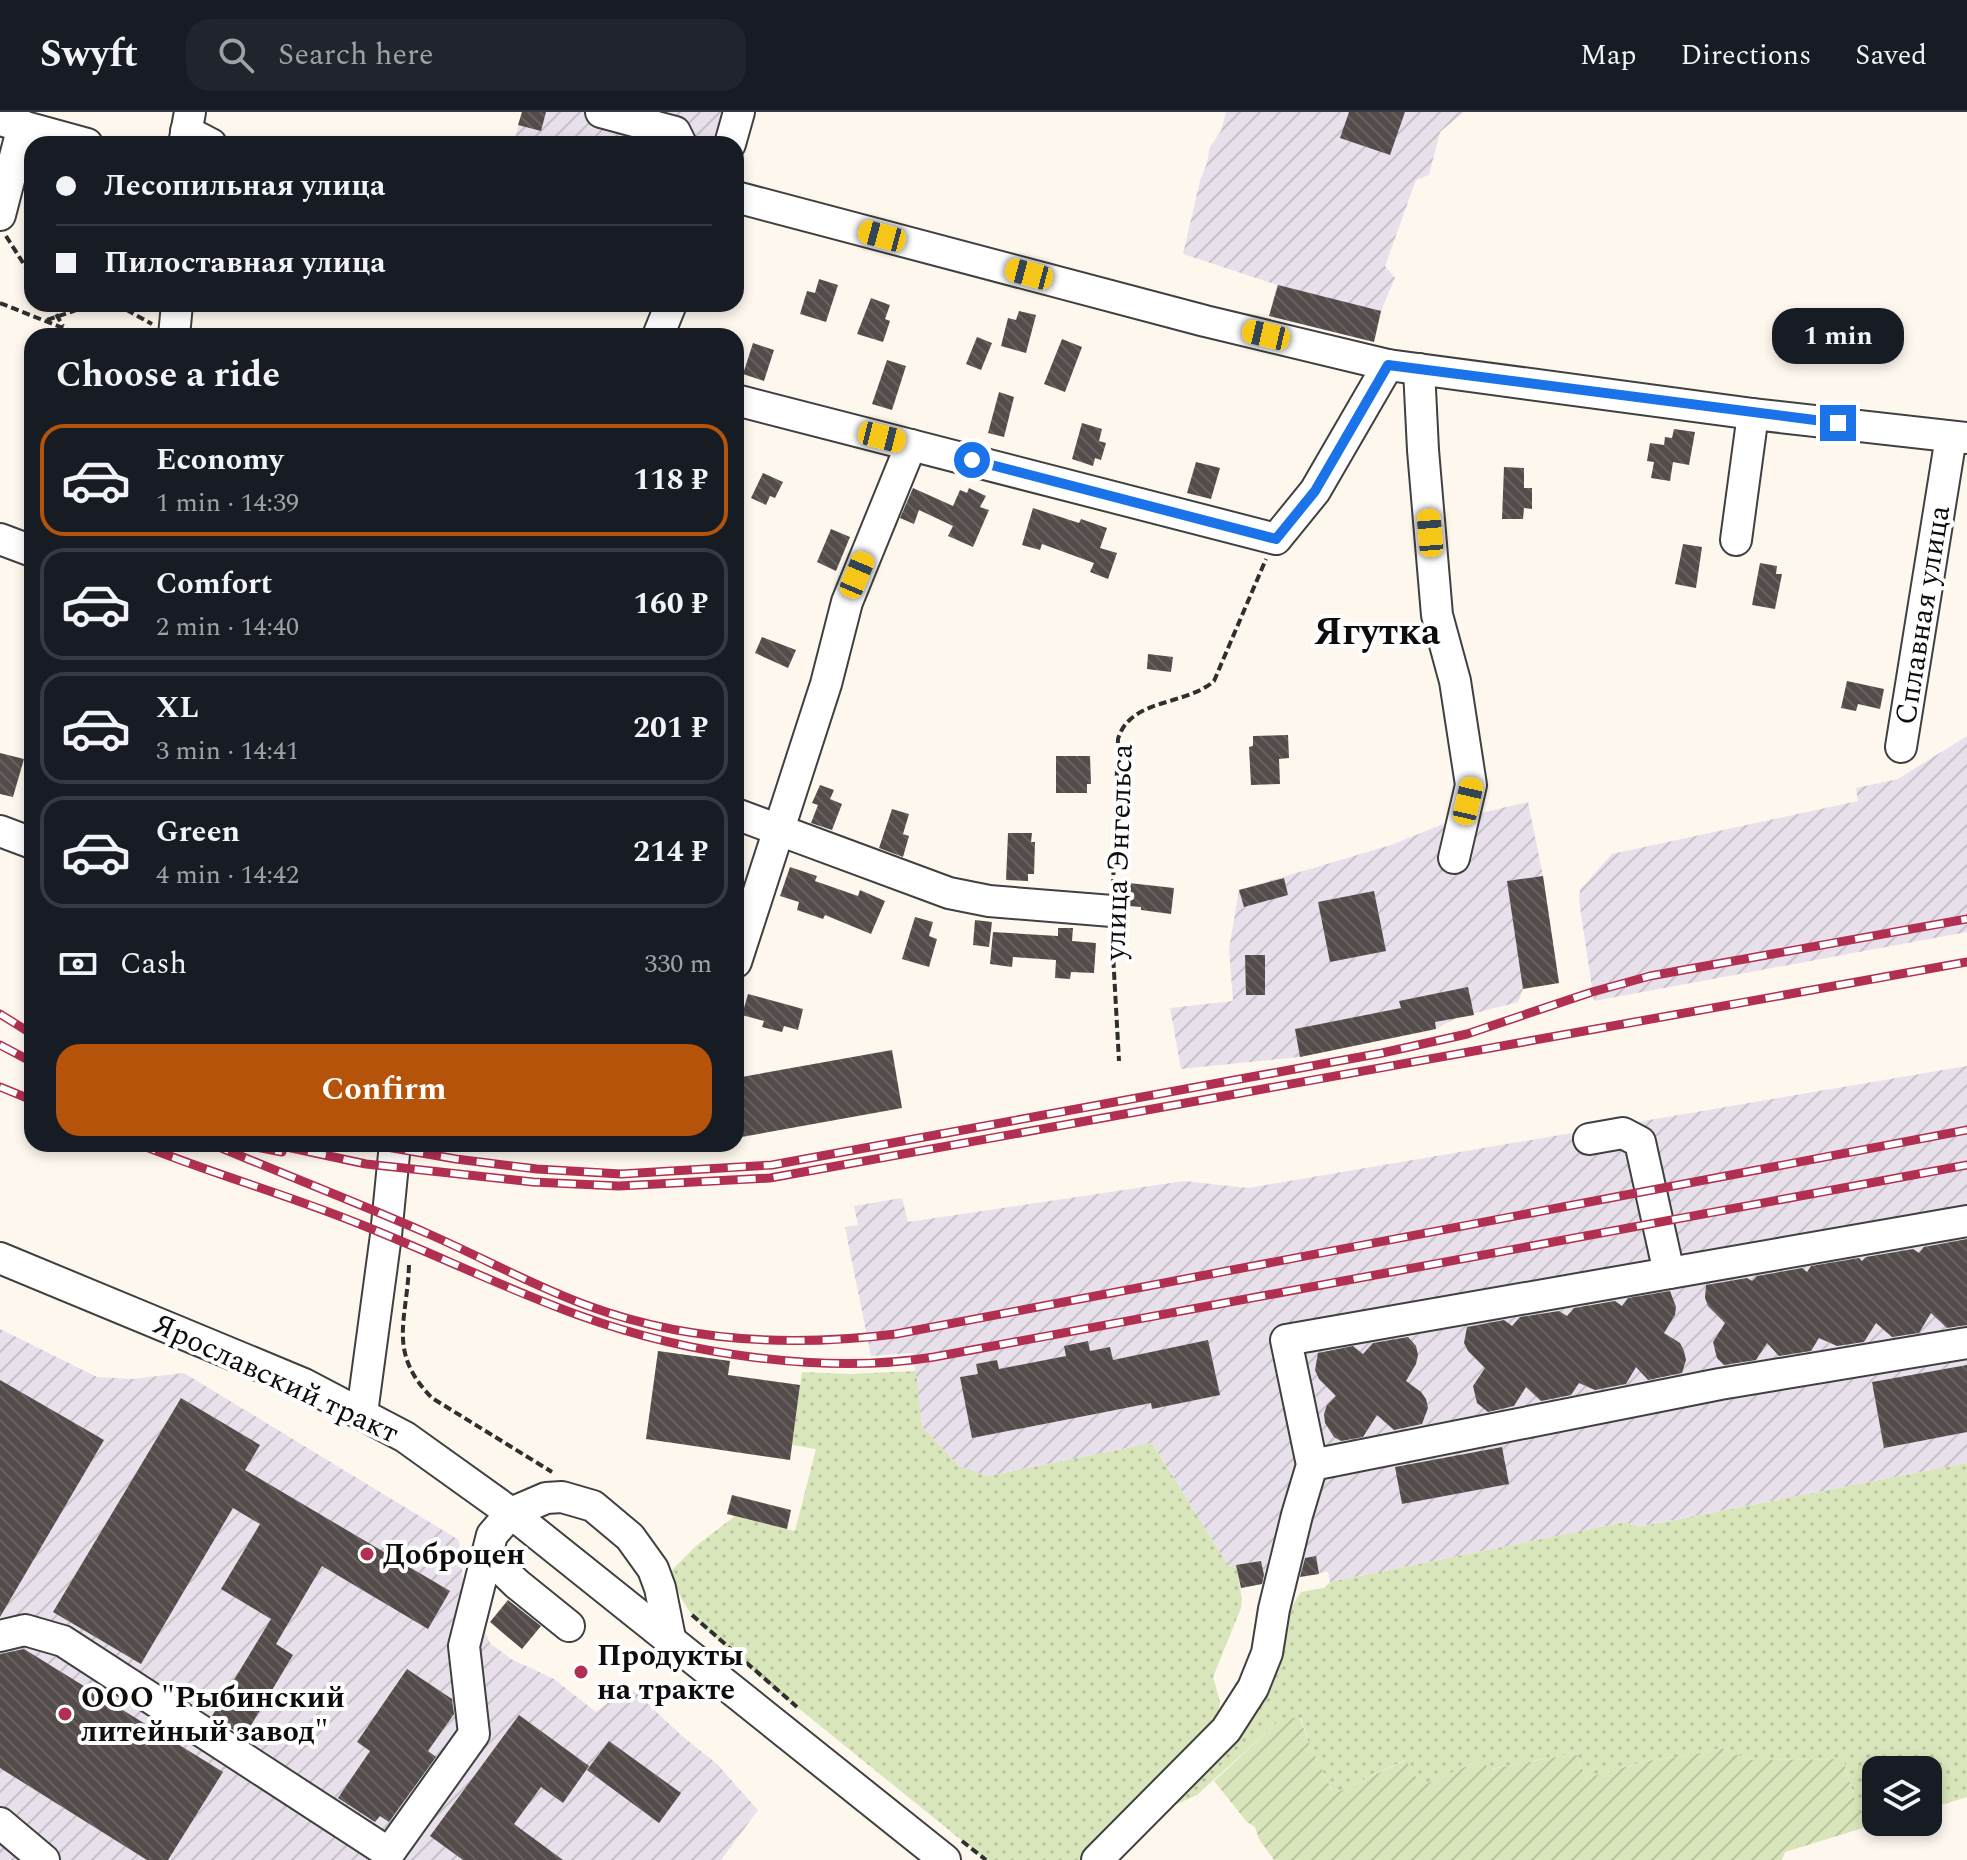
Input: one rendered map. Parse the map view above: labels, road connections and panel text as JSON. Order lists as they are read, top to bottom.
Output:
{
  "streets": {
    "street": ["Сплавная улица", "Ярославский тракт"],
    "path": ["улица Энгельса"]
  },
  "districts": ["Ягутка"],
  "places": ["Доброцен", "Продукты на тракте", "ООО \"Рыбинский литейный завод\""],
  "page": {
    "header": "Swyft",
    "search": "Search here",
    "nav": ["Map", "Directions", "Saved"],
    "banner": ["Лесопильная улица", "Пилоставная улица"],
    "bubble": "1 min",
    "heading": "Choose a ride",
    "list": [
      {
        "name": "Economy",
        "note": "1 min · 14:39",
        "value": "118 ₽"
      },
      {
        "name": "Comfort",
        "note": "2 min · 14:40",
        "value": "160 ₽"
      },
      {
        "name": "XL",
        "note": "3 min · 14:41",
        "value": "201 ₽"
      },
      {
        "name": "Green",
        "note": "4 min · 14:42",
        "value": "214 ₽"
      }
    ],
    "pay": ["Cash", "330 m"],
    "buttons": "Confirm"
  }
}
